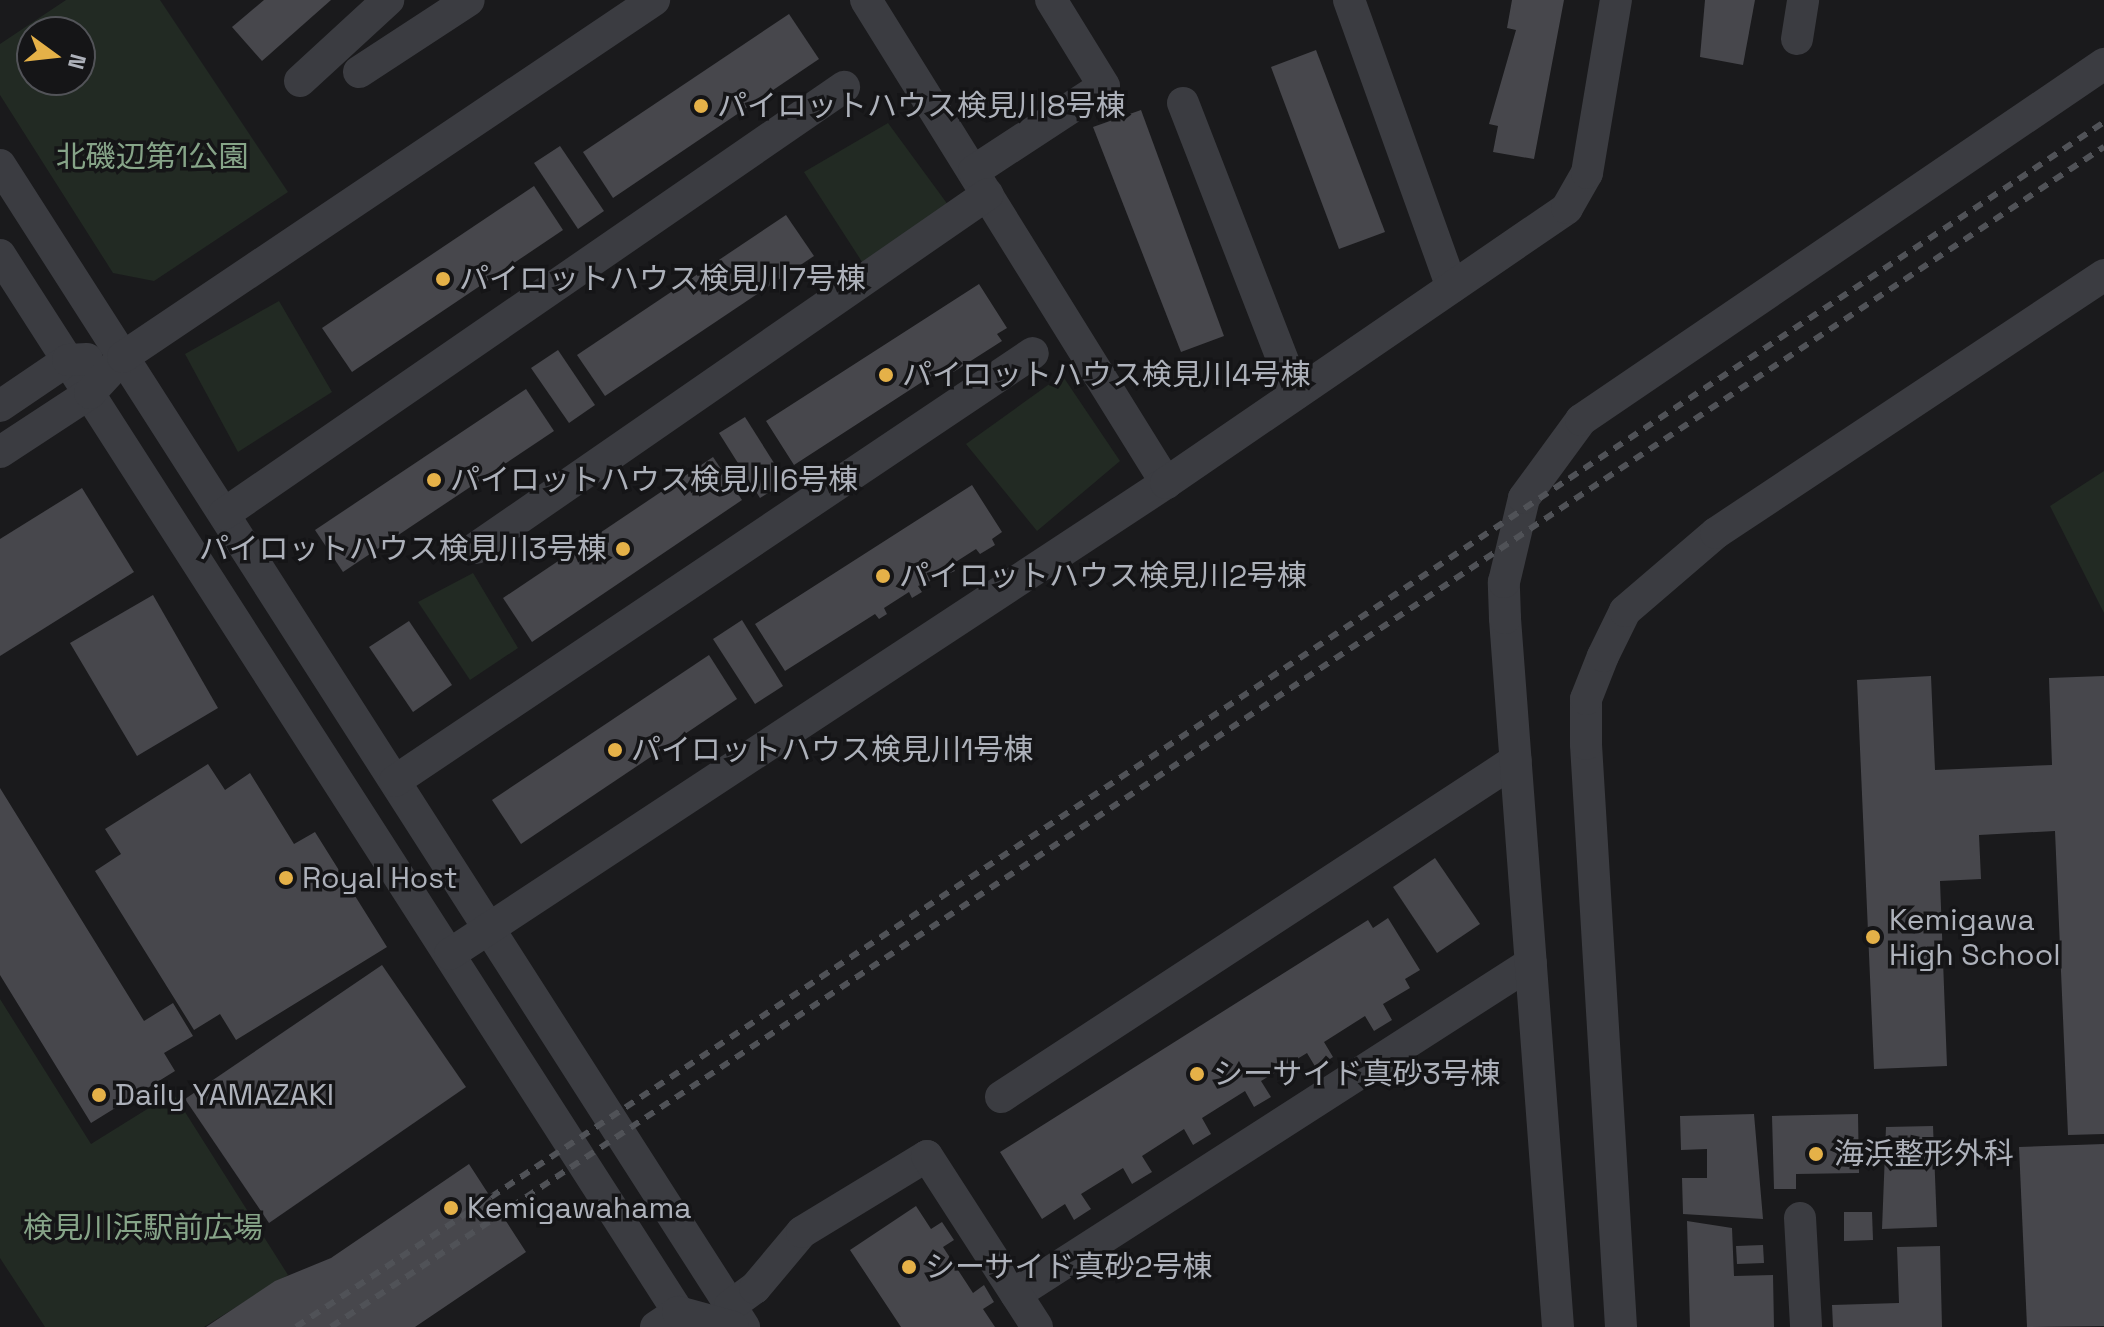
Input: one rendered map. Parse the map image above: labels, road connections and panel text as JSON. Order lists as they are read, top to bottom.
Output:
{
  "parks": ["北磯辺第1公園", "検見川浜駅前広場"],
  "places": [
    "パイロットハウス検見川8号棟",
    "パイロットハウス検見川7号棟",
    "パイロットハウス検見川4号棟",
    "パイロットハウス検見川6号棟",
    "パイロットハウス検見川3号棟",
    "パイロットハウス検見川2号棟",
    "パイロットハウス検見川1号棟",
    "Royal Host",
    "Kemigawa High School",
    "シーサイド真砂3号棟",
    "Daily YAMAZAKI",
    "海浜整形外科",
    "Kemigawahama",
    "シーサイド真砂2号棟"
  ],
  "north": "right"
}
